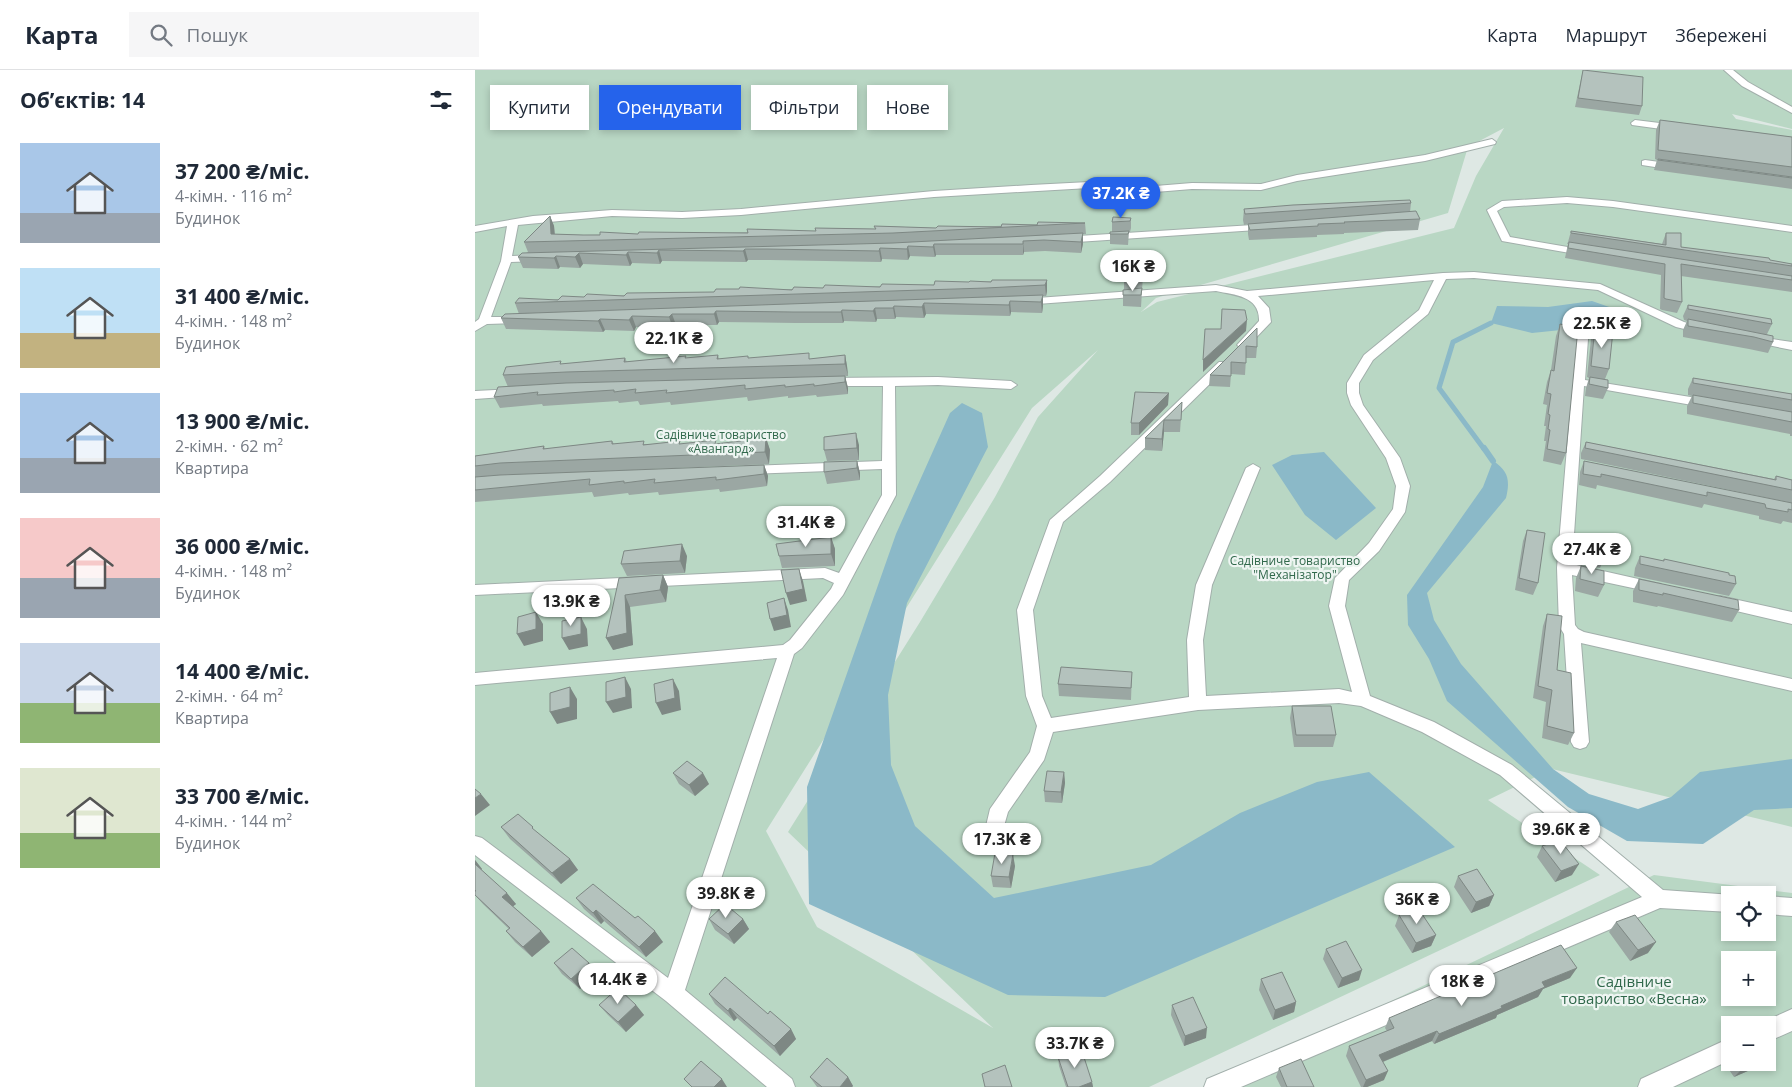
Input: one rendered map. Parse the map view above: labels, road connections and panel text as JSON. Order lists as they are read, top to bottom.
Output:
{
  "parks": ["Садівниче товариство «Авангард»", "Садівниче товариство \"Механізатор\"", "Садівниче товариство «Весна»"],
  "page": {
    "header": "Карта",
    "search": "Пошук",
    "nav": ["Карта", "Маршрут", "Збережені"],
    "heading": "Об’єктів: 14",
    "chip": [
      "Купити",
      "Орендувати",
      "Фільтри",
      "Нове"
    ],
    "list": [
      {
        "name": "37 200 ₴/міс.",
        "note": "4-кімн. · 116 m² · Будинок"
      },
      {
        "name": "31 400 ₴/міс.",
        "note": "4-кімн. · 148 m² · Будинок"
      },
      {
        "name": "13 900 ₴/міс.",
        "note": "2-кімн. · 62 m² · Квартира"
      },
      {
        "name": "36 000 ₴/міс.",
        "note": "4-кімн. · 148 m² · Будинок"
      },
      {
        "name": "14 400 ₴/міс.",
        "note": "2-кімн. · 64 m² · Квартира"
      },
      {
        "name": "33 700 ₴/міс.",
        "note": "4-кімн. · 144 m² · Будинок"
      }
    ],
    "price": [
      "37.2K ₴",
      "16K ₴",
      "22.5K ₴",
      "22.1K ₴",
      "31.4K ₴",
      "27.4K ₴",
      "13.9K ₴",
      "39.6K ₴",
      "17.3K ₴",
      "39.8K ₴",
      "36K ₴",
      "14.4K ₴",
      "18K ₴",
      "33.7K ₴"
    ],
    "map_buttons": ["+", "−"]
  }
}
